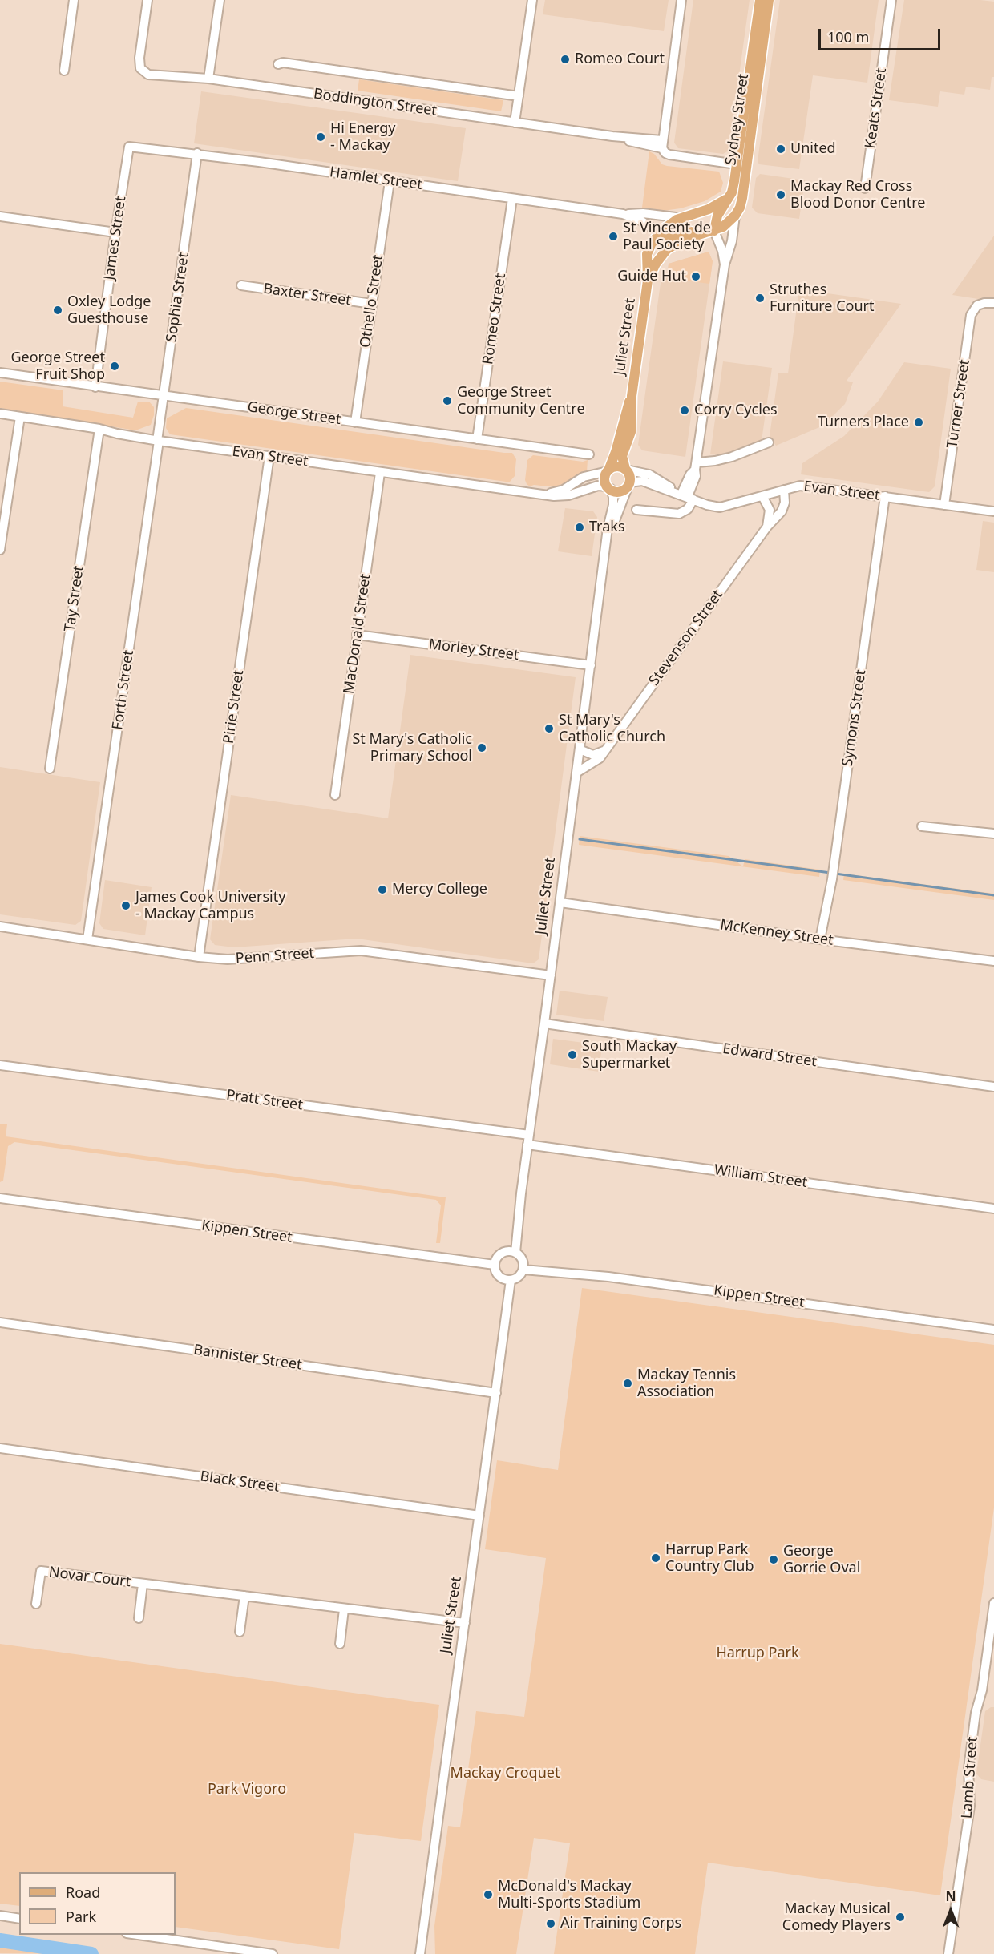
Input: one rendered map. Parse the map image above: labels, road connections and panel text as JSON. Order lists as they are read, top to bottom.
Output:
{
  "streets": {
    "main road": ["Sydney Street", "Juliet Street"],
    "street": [
      "Boddington Street",
      "Keats Street",
      "Hamlet Street",
      "James Street",
      "Baxter Street",
      "Sophia Street",
      "Othello Street",
      "Romeo Street",
      "Turner Street",
      "George Street",
      "Evan Street",
      "Tay Street",
      "MacDonald Street",
      "Stevenson Street",
      "Morley Street",
      "Forth Street",
      "Pirie Street",
      "Symons Street",
      "McKenney Street",
      "Penn Street",
      "Edward Street",
      "Pratt Street",
      "William Street",
      "Kippen Street",
      "Bannister Street",
      "Black Street",
      "Novar Court",
      "Lamb Street"
    ]
  },
  "crossings": [
    ["Boddington Street", "Sydney Street"],
    ["Sydney Street", "Juliet Street"],
    ["Hamlet Street", "James Street"],
    ["Hamlet Street", "Sophia Street"],
    ["Hamlet Street", "Othello Street"],
    ["Hamlet Street", "Romeo Street"],
    ["Hamlet Street", "Juliet Street"],
    ["James Street", "George Street"],
    ["Baxter Street", "Othello Street"],
    ["Sophia Street", "George Street"],
    ["Sophia Street", "Evan Street"],
    ["Sophia Street", "Forth Street"],
    ["Othello Street", "George Street"],
    ["Romeo Street", "George Street"],
    ["Juliet Street", "Evan Street"],
    ["Juliet Street", "Stevenson Street"],
    ["Juliet Street", "Morley Street"],
    ["Juliet Street", "McKenney Street"],
    ["Juliet Street", "Penn Street"],
    ["Juliet Street", "Edward Street"],
    ["Juliet Street", "Pratt Street"],
    ["Juliet Street", "William Street"],
    ["Juliet Street", "Kippen Street"],
    ["Juliet Street", "Bannister Street"],
    ["Juliet Street", "Black Street"],
    ["Juliet Street", "Novar Court"],
    ["Turner Street", "Evan Street"],
    ["Evan Street", "Tay Street"],
    ["Evan Street", "MacDonald Street"],
    ["Evan Street", "Stevenson Street"],
    ["Evan Street", "Forth Street"],
    ["Evan Street", "Pirie Street"],
    ["Evan Street", "Symons Street"],
    ["MacDonald Street", "Morley Street"],
    ["Forth Street", "Penn Street"],
    ["Pirie Street", "Penn Street"],
    ["Symons Street", "McKenney Street"]
  ],
  "parks": ["Harrup Park", "Mackay Croquet", "Park Vigoro"],
  "places": [
    "Romeo Court",
    "Hi Energy - Mackay",
    "United",
    "Mackay Red Cross Blood Donor Centre",
    "St Vincent de Paul Society",
    "Guide Hut",
    "Struthes Furniture Court",
    "Oxley Lodge Guesthouse",
    "George Street Fruit Shop",
    "George Street Community Centre",
    "Corry Cycles",
    "Turners Place",
    "Traks",
    "St Mary's Catholic Church",
    "St Mary's Catholic Primary School",
    "Mercy College",
    "James Cook University - Mackay Campus",
    "South Mackay Supermarket",
    "Mackay Tennis Association",
    "Harrup Park Country Club",
    "George Gorrie Oval",
    "McDonald's Mackay Multi-Sports Stadium",
    "Mackay Musical Comedy Players",
    "Air Training Corps"
  ],
  "legend": ["Road", "Park"],
  "scale_bar": "100 m",
  "north": "top"
}
